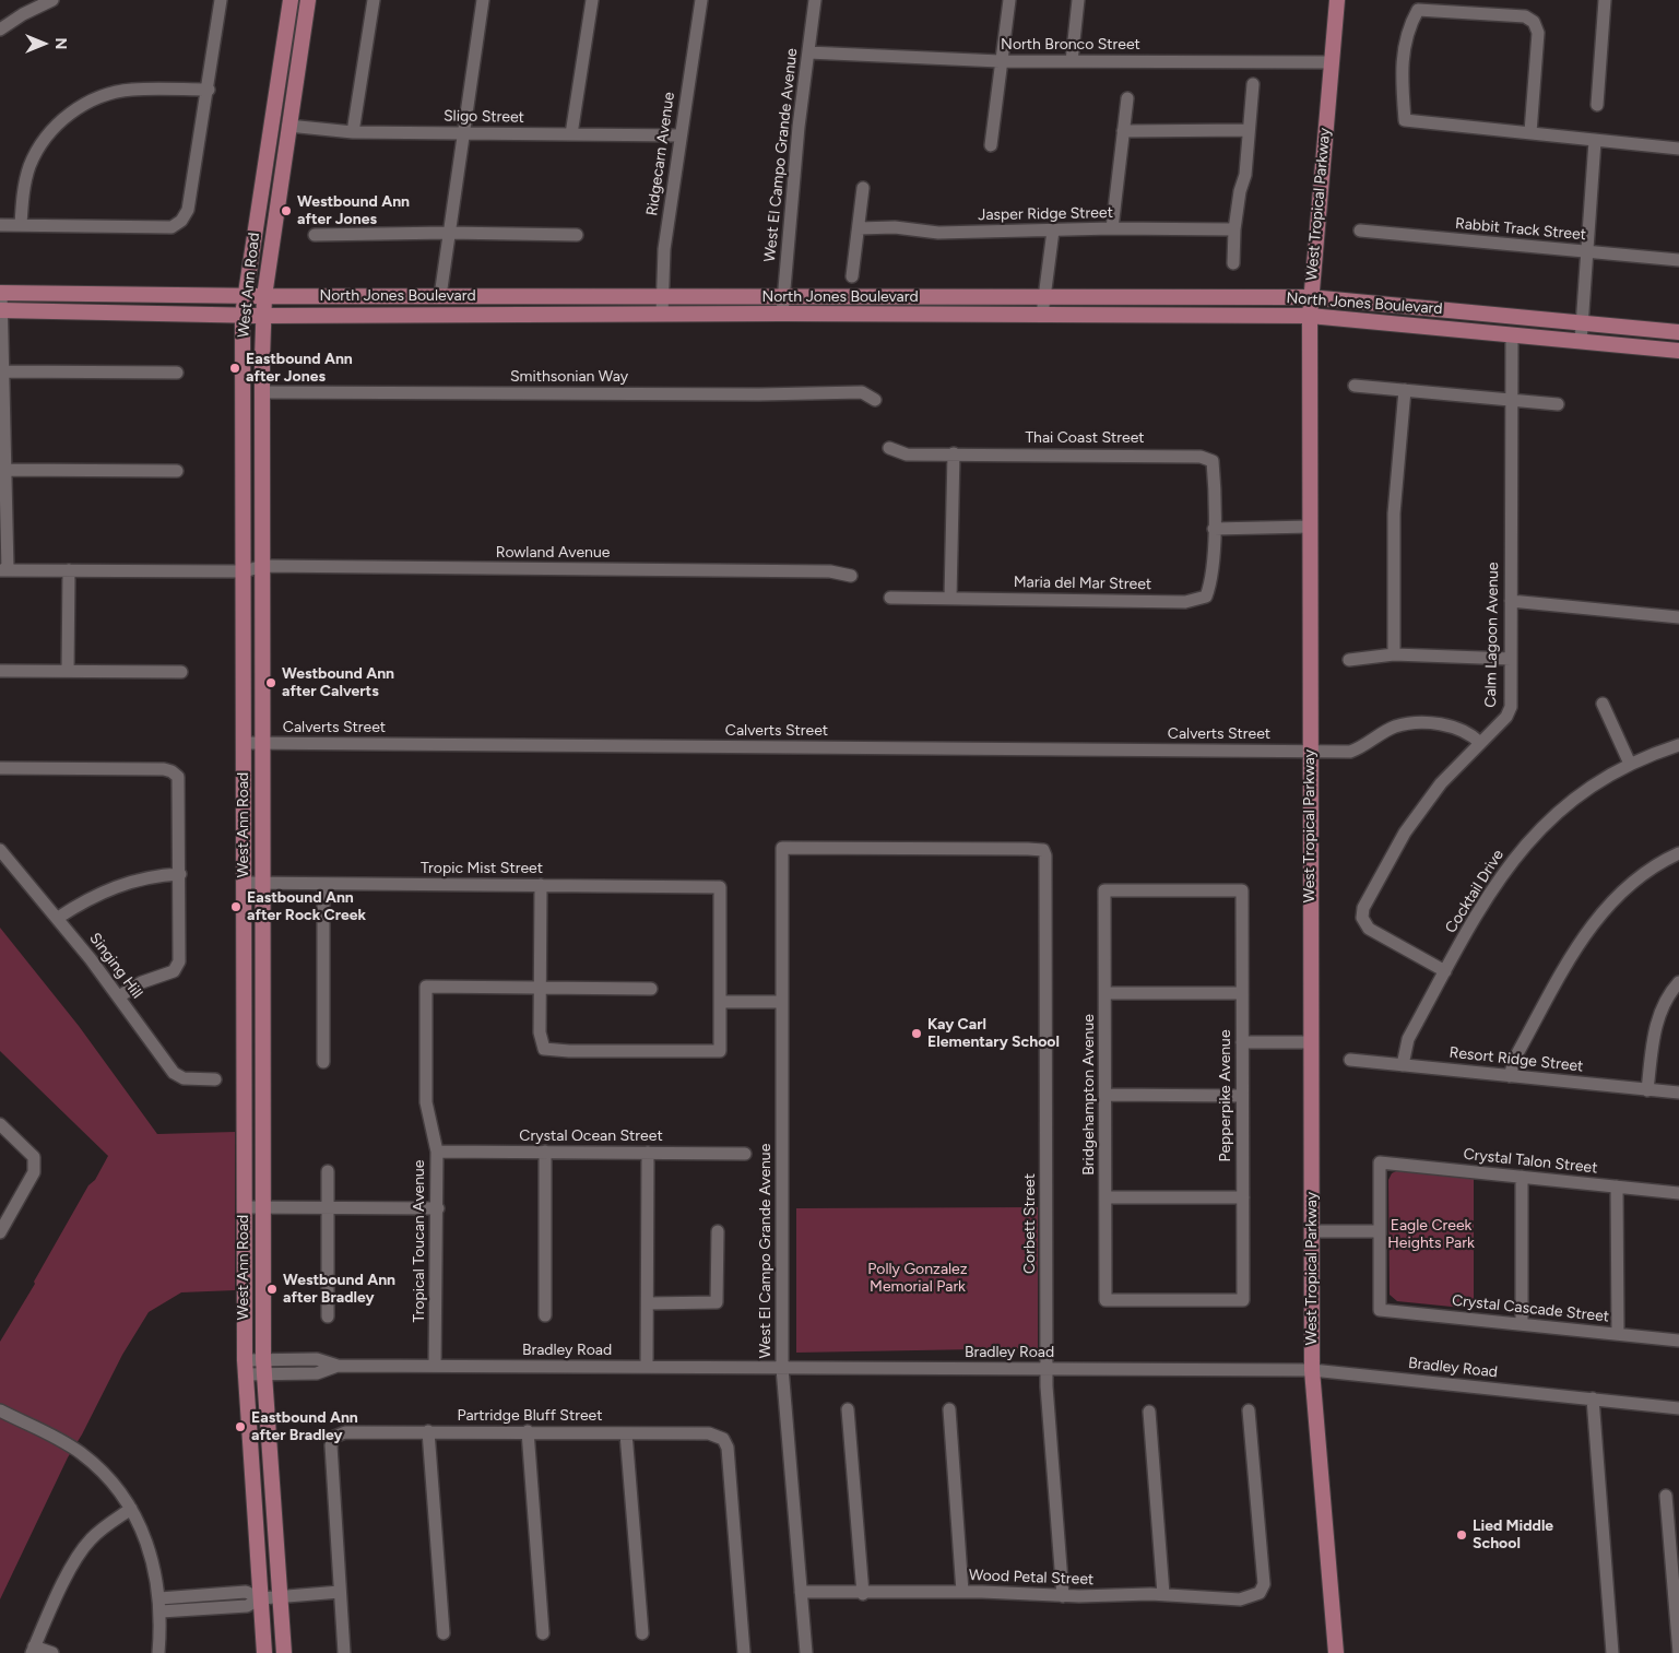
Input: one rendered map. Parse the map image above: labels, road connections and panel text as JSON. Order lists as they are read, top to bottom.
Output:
{
  "streets": {
    "main road": ["West Tropical Parkway", "West Ann Road", "North Jones Boulevard"],
    "street": [
      "North Bronco Street",
      "Sligo Street",
      "Ridgecarn Avenue",
      "West El Campo Grande Avenue",
      "Jasper Ridge Street",
      "Rabbit Track Street",
      "Smithsonian Way",
      "Thai Coast Street",
      "Rowland Avenue",
      "Maria del Mar Street",
      "Calm Lagoon Avenue",
      "Calverts Street",
      "Tropic Mist Street",
      "Cocktail Drive",
      "Singing Hill",
      "Resort Ridge Street",
      "Bridgehampton Avenue",
      "Pepperpike Avenue",
      "Crystal Ocean Street",
      "Crystal Talon Street",
      "Corbett Street",
      "Tropical Toucan Avenue",
      "Crystal Cascade Street",
      "Bradley Road",
      "Partridge Bluff Street",
      "Wood Petal Street"
    ]
  },
  "crossings": [
    ["North Bronco Street", "West El Campo Grande Avenue"],
    ["North Bronco Street", "West Tropical Parkway"],
    ["Sligo Street", "Ridgecarn Avenue"],
    ["Sligo Street", "West Ann Road"],
    ["Ridgecarn Avenue", "North Jones Boulevard"],
    ["West El Campo Grande Avenue", "North Jones Boulevard"],
    ["West El Campo Grande Avenue", "Corbett Street"],
    ["West El Campo Grande Avenue", "Bradley Road"],
    ["West El Campo Grande Avenue", "Wood Petal Street"],
    ["West Tropical Parkway", "North Jones Boulevard"],
    ["West Tropical Parkway", "Calverts Street"],
    ["West Tropical Parkway", "Bradley Road"],
    ["West Ann Road", "North Jones Boulevard"],
    ["West Ann Road", "Smithsonian Way"],
    ["West Ann Road", "Rowland Avenue"],
    ["West Ann Road", "Calverts Street"],
    ["West Ann Road", "Tropic Mist Street"],
    ["West Ann Road", "Bradley Road"],
    ["North Jones Boulevard", "Calm Lagoon Avenue"],
    ["Thai Coast Street", "Maria del Mar Street"],
    ["Calm Lagoon Avenue", "Calverts Street"],
    ["Calm Lagoon Avenue", "Cocktail Drive"],
    ["Cocktail Drive", "Resort Ridge Street"],
    ["Bridgehampton Avenue", "Pepperpike Avenue"],
    ["Crystal Ocean Street", "Tropical Toucan Avenue"],
    ["Crystal Talon Street", "Crystal Cascade Street"],
    ["Corbett Street", "Bradley Road"],
    ["Corbett Street", "Wood Petal Street"],
    ["Tropical Toucan Avenue", "Bradley Road"]
  ],
  "parks": ["Eagle Creek Heights Park", "Polly Gonzalez Memorial Park"],
  "places": [
    "Westbound Ann after Jones",
    "Eastbound Ann after Jones",
    "Westbound Ann after Calverts",
    "Eastbound Ann after Rock Creek",
    "Kay Carl Elementary School",
    "Westbound Ann after Bradley",
    "Eastbound Ann after Bradley",
    "Lied Middle School"
  ],
  "north": "right"
}
